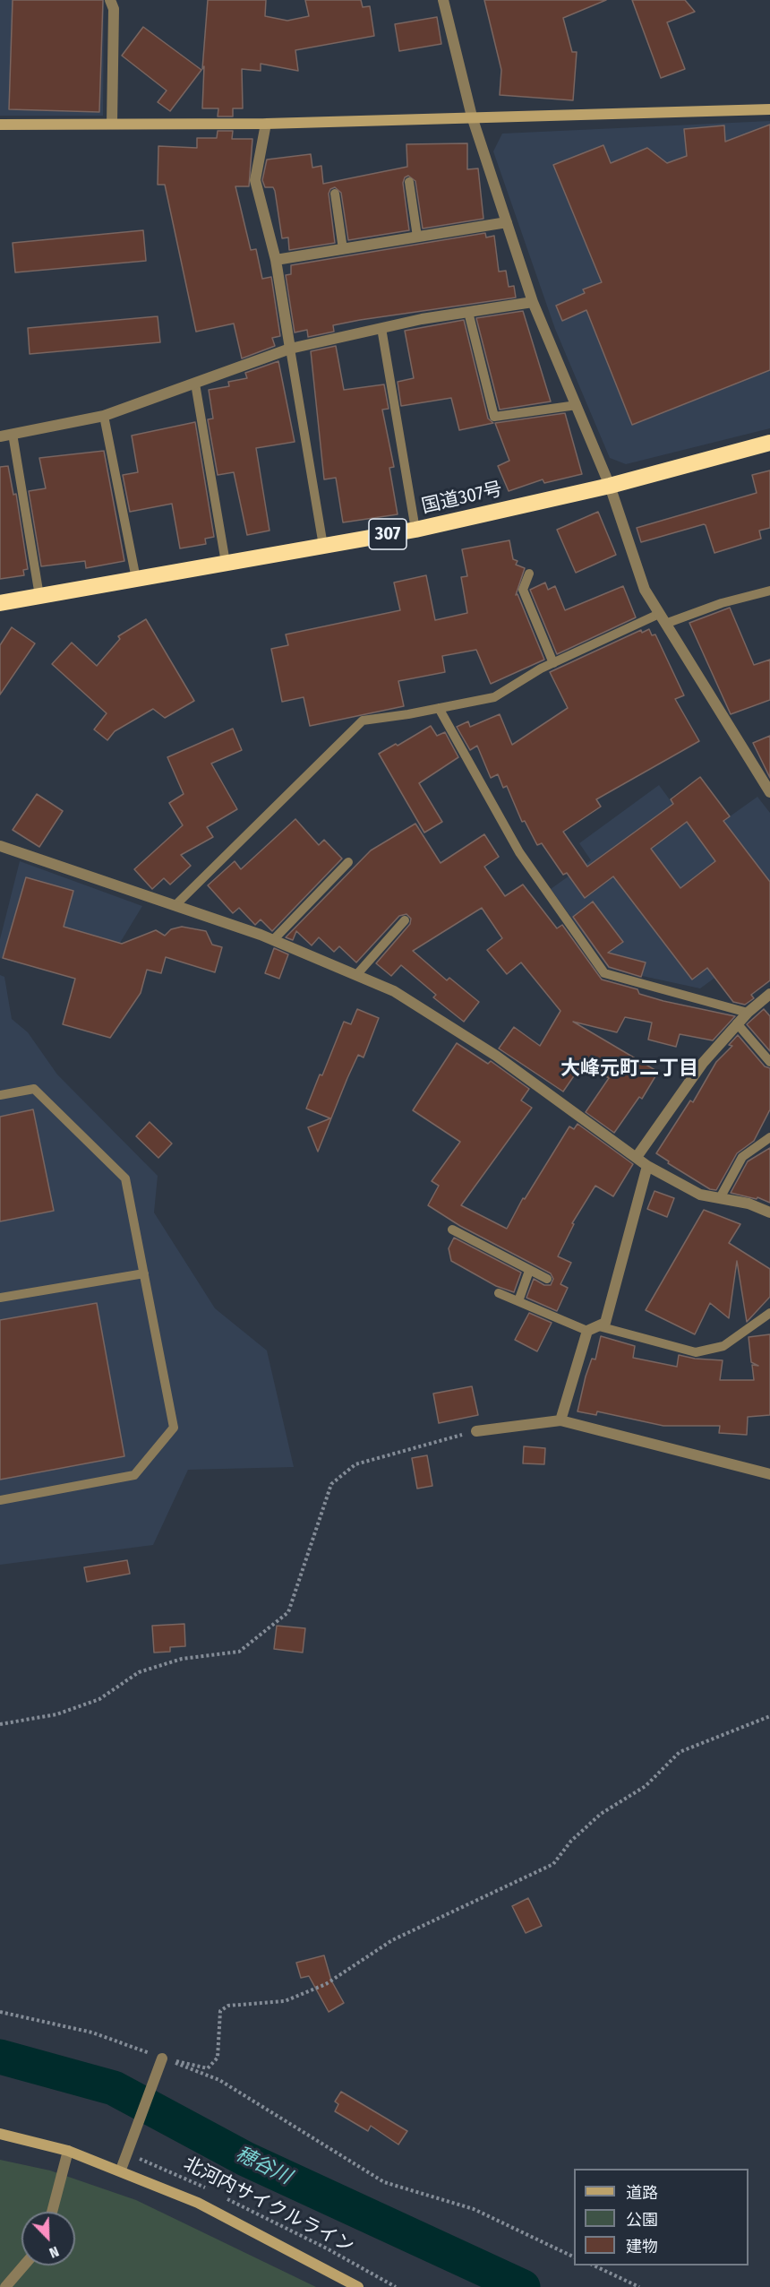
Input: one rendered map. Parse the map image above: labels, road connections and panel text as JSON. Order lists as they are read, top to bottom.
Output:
{
  "streets": {
    "highway": ["国道307号", "307"],
    "path": ["北河内サイクルライン"]
  },
  "districts": ["大峰元町二丁目"],
  "water": ["穂谷川"],
  "legend": ["道路", "公園", "建物"],
  "north": "bottom right"
}
